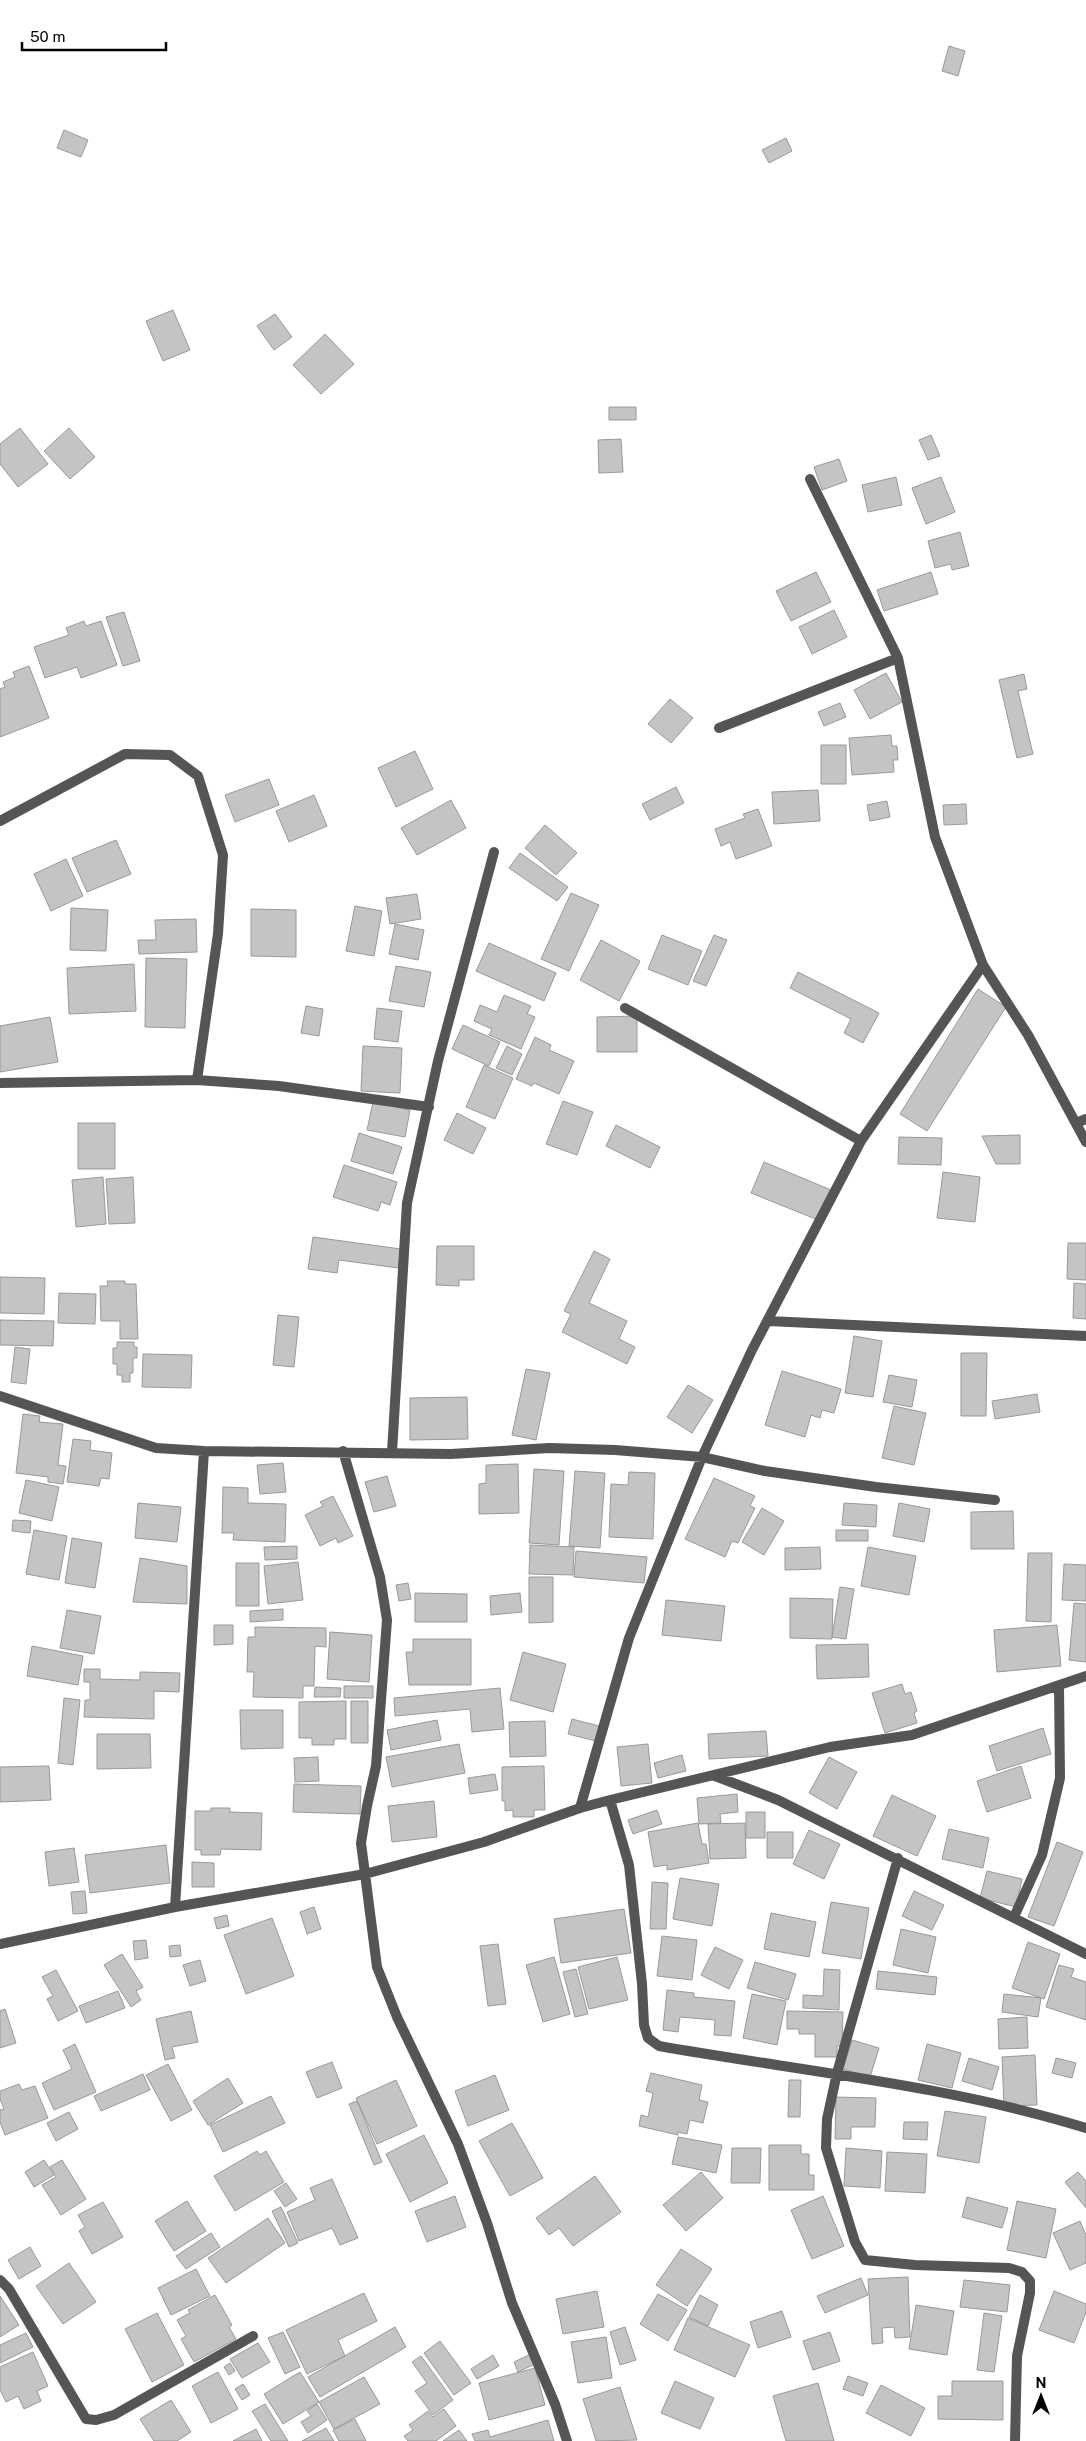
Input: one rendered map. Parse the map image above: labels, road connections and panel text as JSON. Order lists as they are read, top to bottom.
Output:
{
  "scale_bar": "50 m",
  "north": "top"
}
